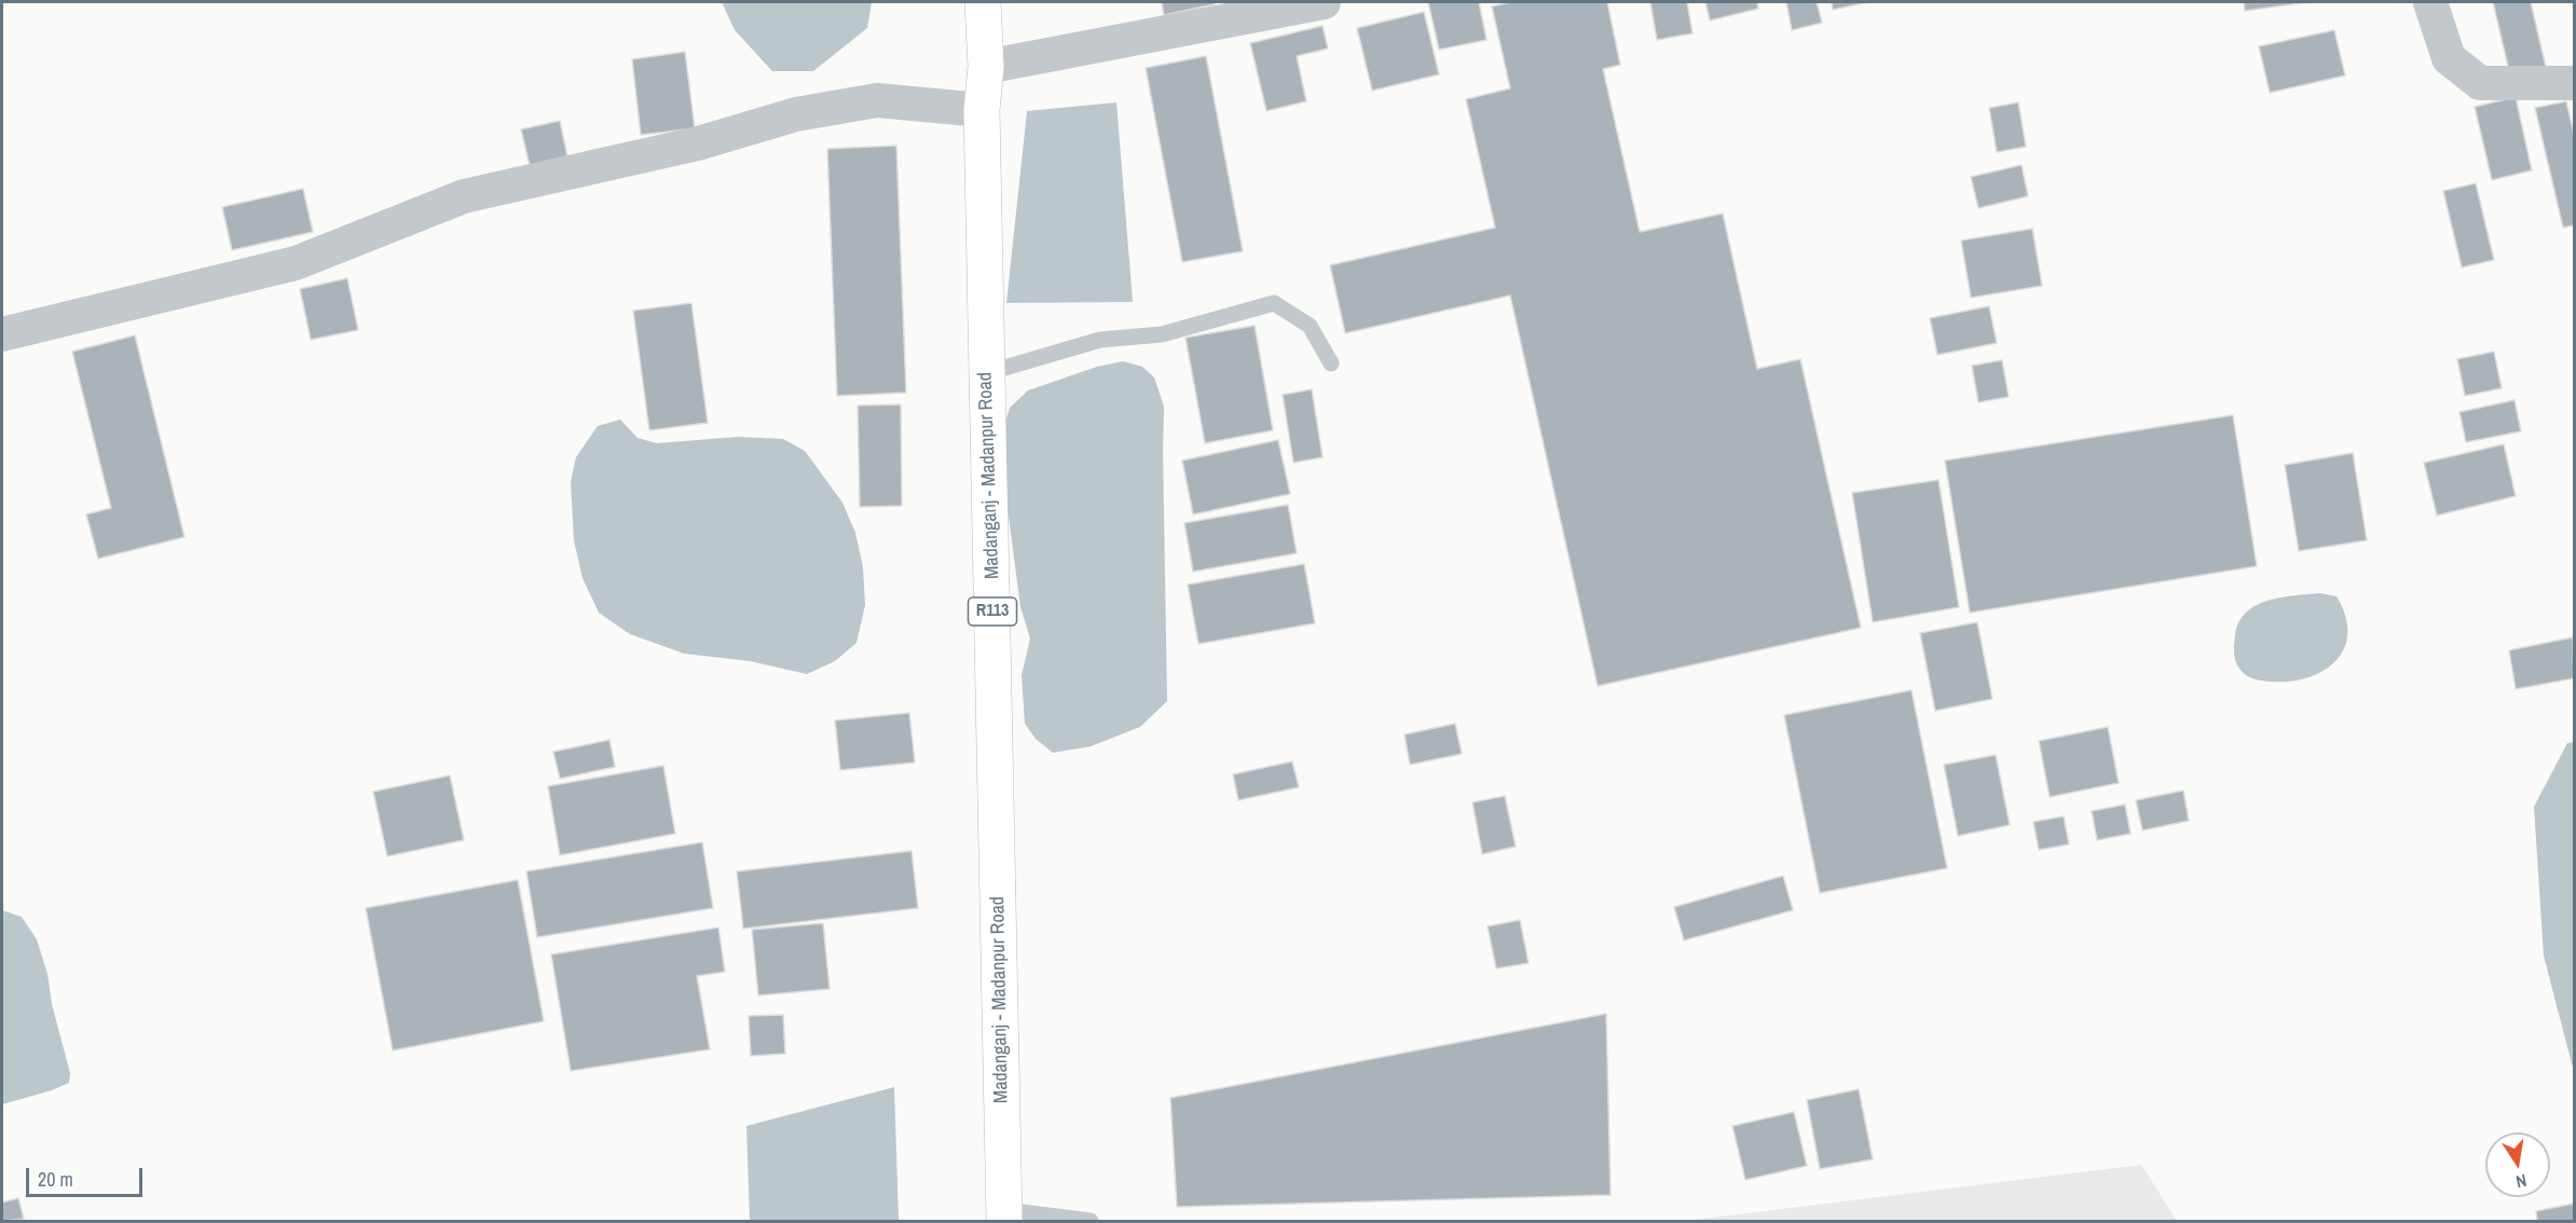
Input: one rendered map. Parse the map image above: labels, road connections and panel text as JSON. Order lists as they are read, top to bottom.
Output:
{
  "streets": {
    "main road": ["Madanganj - Madanpur Road", "R113"]
  },
  "scale_bar": "20 m",
  "north": "bottom"
}
